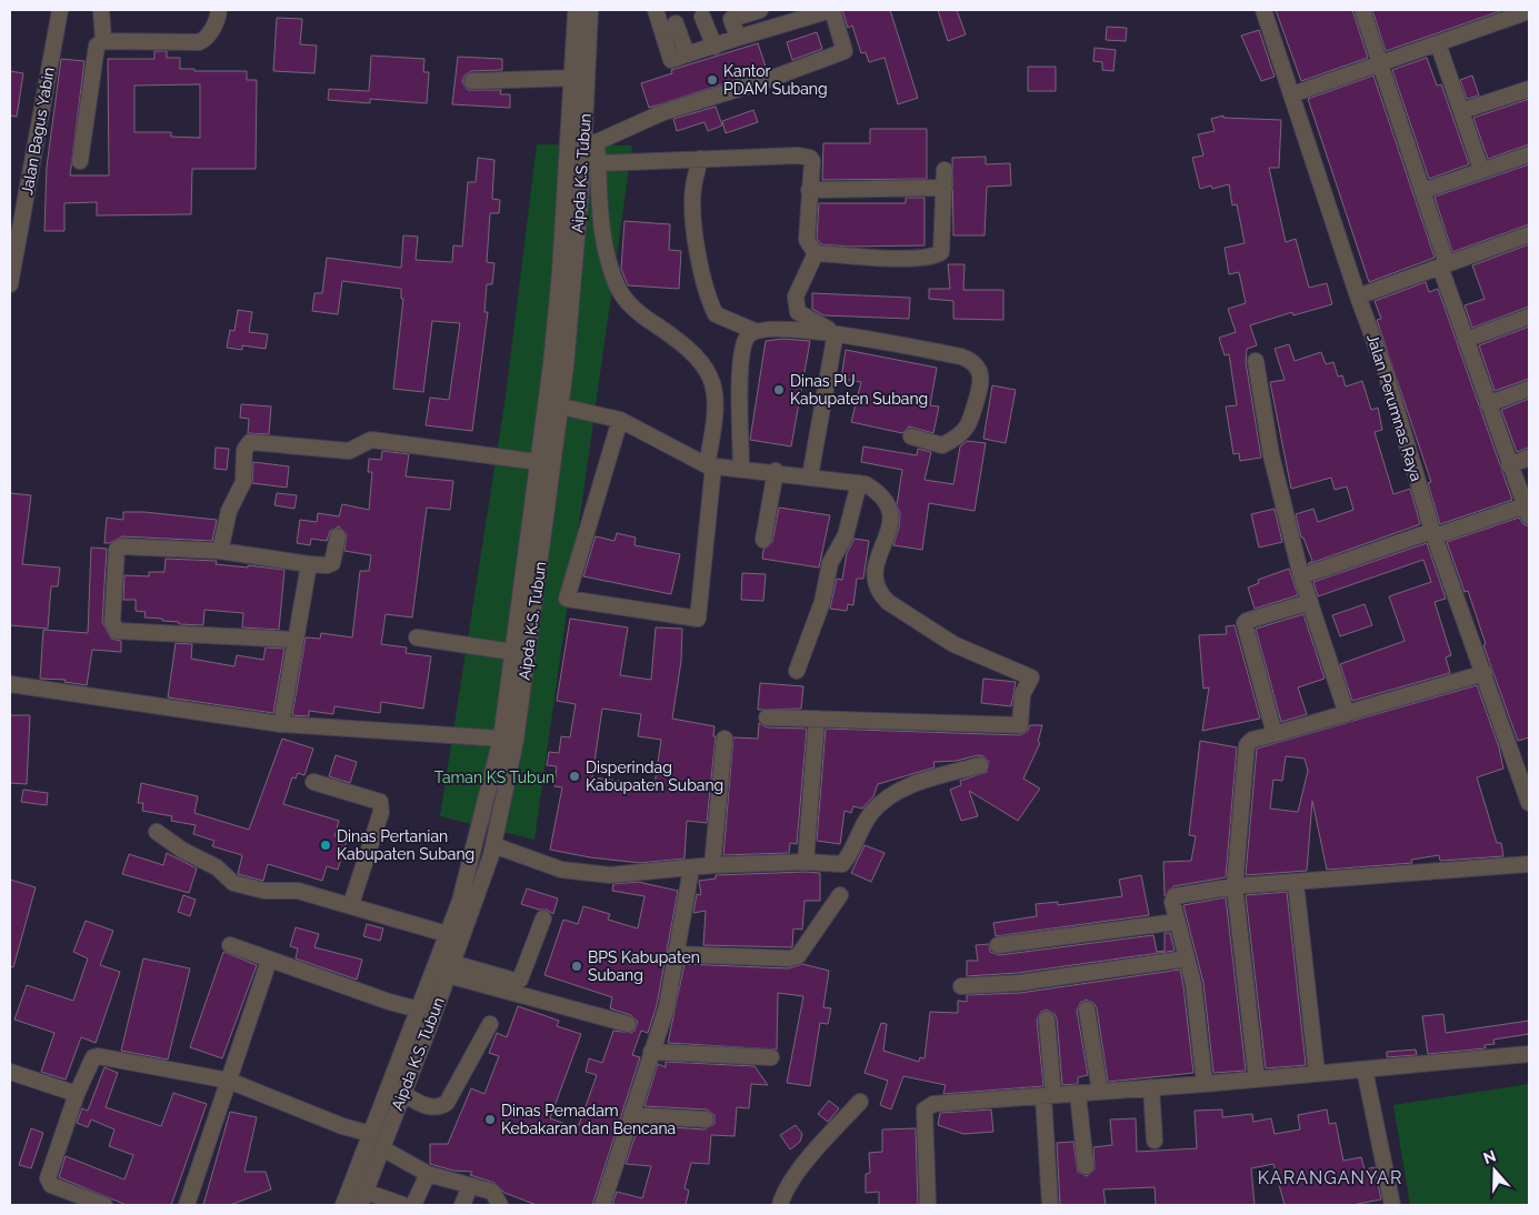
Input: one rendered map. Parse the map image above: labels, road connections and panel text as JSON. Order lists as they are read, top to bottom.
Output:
{
  "streets": {
    "street": ["Jalan Bagus Yabin", "Aipda K.S. Tubun", "Jalan Perumnas Raya"]
  },
  "districts": ["KARANGANYAR"],
  "parks": ["Taman KS Tubun"],
  "places": [
    "Kantor PDAM Subang",
    "Dinas PU Kabupaten Subang",
    "Disperindag Kabupaten Subang",
    "Dinas Pertanian Kabupaten Subang",
    "BPS Kabupaten Subang",
    "Dinas Pemadam Kebakaran dan Bencana"
  ],
  "north": "top"
}
